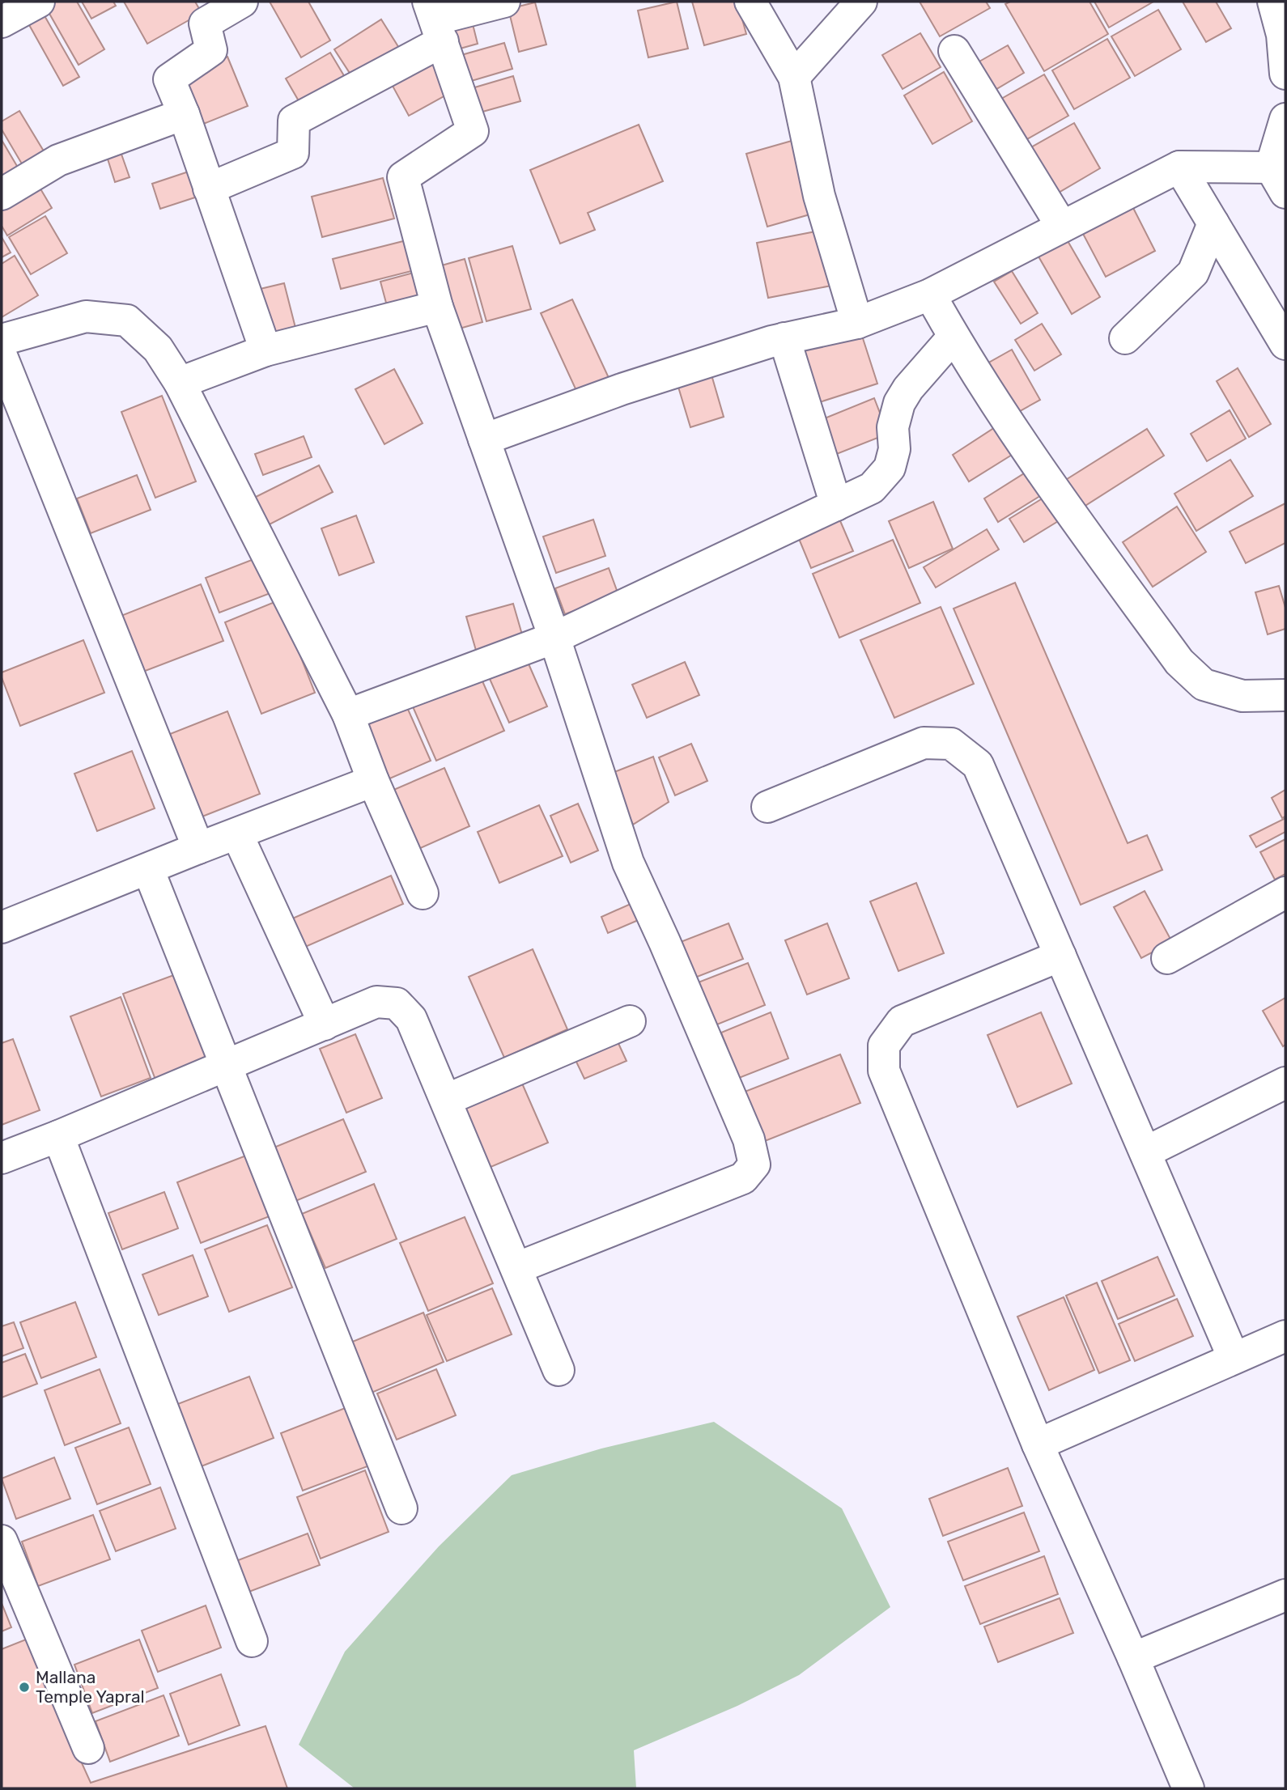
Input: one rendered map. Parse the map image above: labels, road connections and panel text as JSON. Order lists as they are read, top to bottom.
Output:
{
  "places": ["Mallana Temple Yapral"]
}
